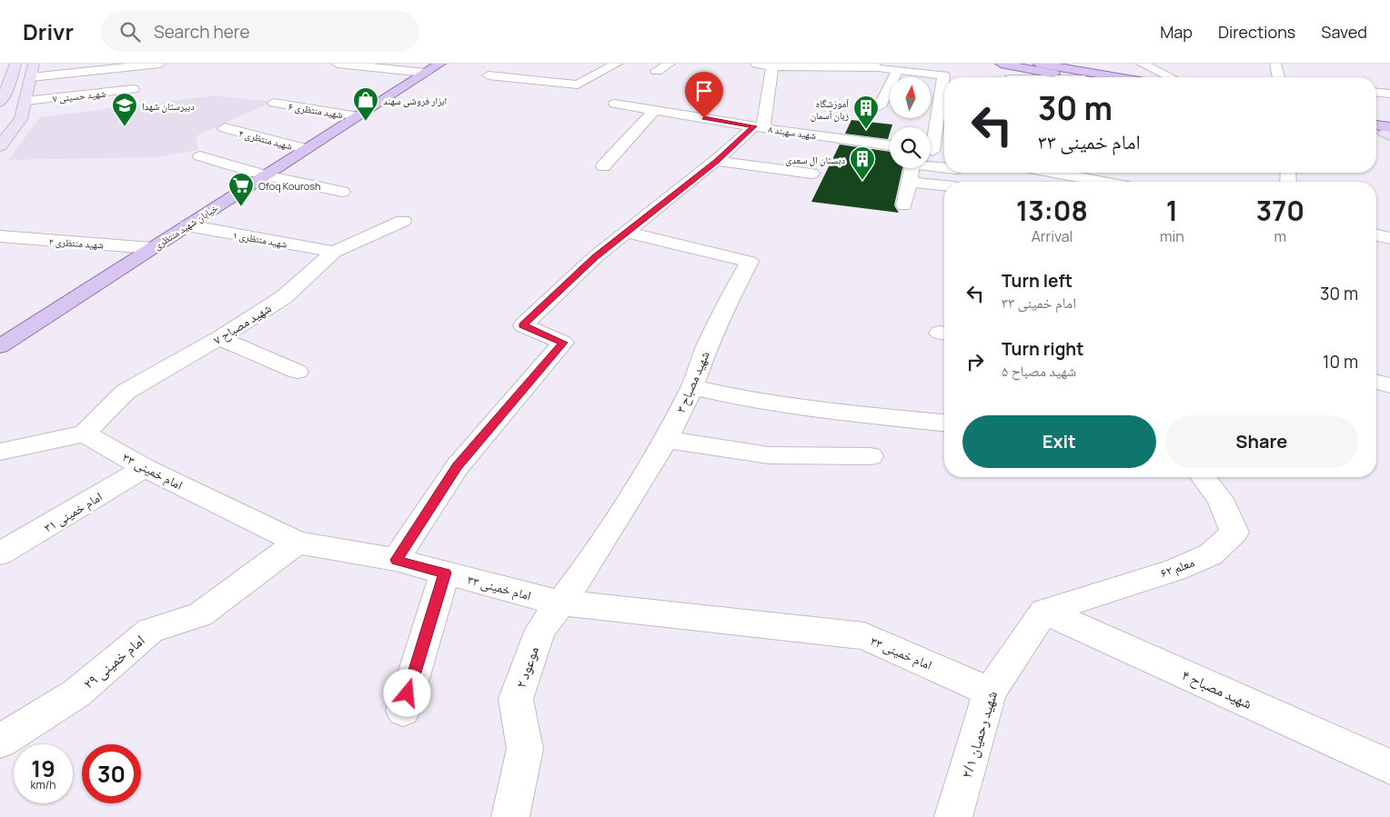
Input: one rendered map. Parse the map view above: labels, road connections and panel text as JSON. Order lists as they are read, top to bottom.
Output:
{
  "streets": {
    "main road": ["خیابان شهید منتظری"],
    "street": [
      "شهید حسینی ۷",
      "شهید منتظری ۶",
      "شهید سهبند ۸",
      "شهید منتظری ۴",
      "شهید منتظری ۱",
      "شهید منتظری ۲",
      "شهید مصباح ۷",
      "شهید مصباح ۳",
      "امام خمینی ۳۳",
      "امام خمینی ۳۱",
      "معلم ۶۲",
      "امام خمینی ۲۹",
      "موعود ۲",
      "شهید مصباح ۴",
      "شهید رحمیان ۲/۱"
    ]
  },
  "crossings": [
    ["شهید منتظری ۶", "خیابان شهید منتظری"],
    ["شهید منتظری ۴", "خیابان شهید منتظری"],
    ["خیابان شهید منتظری", "شهید منتظری ۱"],
    ["خیابان شهید منتظری", "شهید منتظری ۲"],
    ["شهید منتظری ۱", "شهید مصباح ۷"],
    ["شهید مصباح ۷", "امام خمینی ۳۳"],
    ["شهید مصباح ۳", "امام خمینی ۳۳"],
    ["شهید مصباح ۳", "موعود ۲"],
    ["امام خمینی ۳۳", "امام خمینی ۳۱"],
    ["امام خمینی ۳۳", "امام خمینی ۲۹"],
    ["امام خمینی ۳۳", "موعود ۲"],
    ["امام خمینی ۳۳", "شهید رحمیان ۲/۱"],
    ["معلم ۶۲", "شهید مصباح ۴"],
    ["معلم ۶۲", "شهید رحمیان ۲/۱"],
    ["شهید مصباح ۴", "شهید رحمیان ۲/۱"]
  ],
  "places": {
    "shop": ["ابزار فروشی سهند"],
    "school or university": ["دبیرستان شهدا"],
    "building": ["آموزشگاه زبان آسمان", "دبستان ال سعدی"],
    "supermarket": ["Ofoq Kourosh"]
  },
  "north": "top",
  "page": {
    "header": "Drivr",
    "search": "Search here",
    "nav": ["Map", "Directions", "Saved"],
    "turn": ["30 m", "امام خمینی ۳۳"],
    "eta": [
      "13:08",
      "Arrival",
      "1",
      "min",
      "370",
      "m"
    ],
    "list": [
      {
        "name": "Turn left",
        "note": "امام خمینی ۳۳",
        "value": "30 m"
      },
      {
        "name": "Turn right",
        "note": "شهید مصباح ۵",
        "value": "10 m"
      }
    ],
    "buttons": ["Exit", "Share"],
    "speed": "19 km/h",
    "limit": "30"
  }
}
